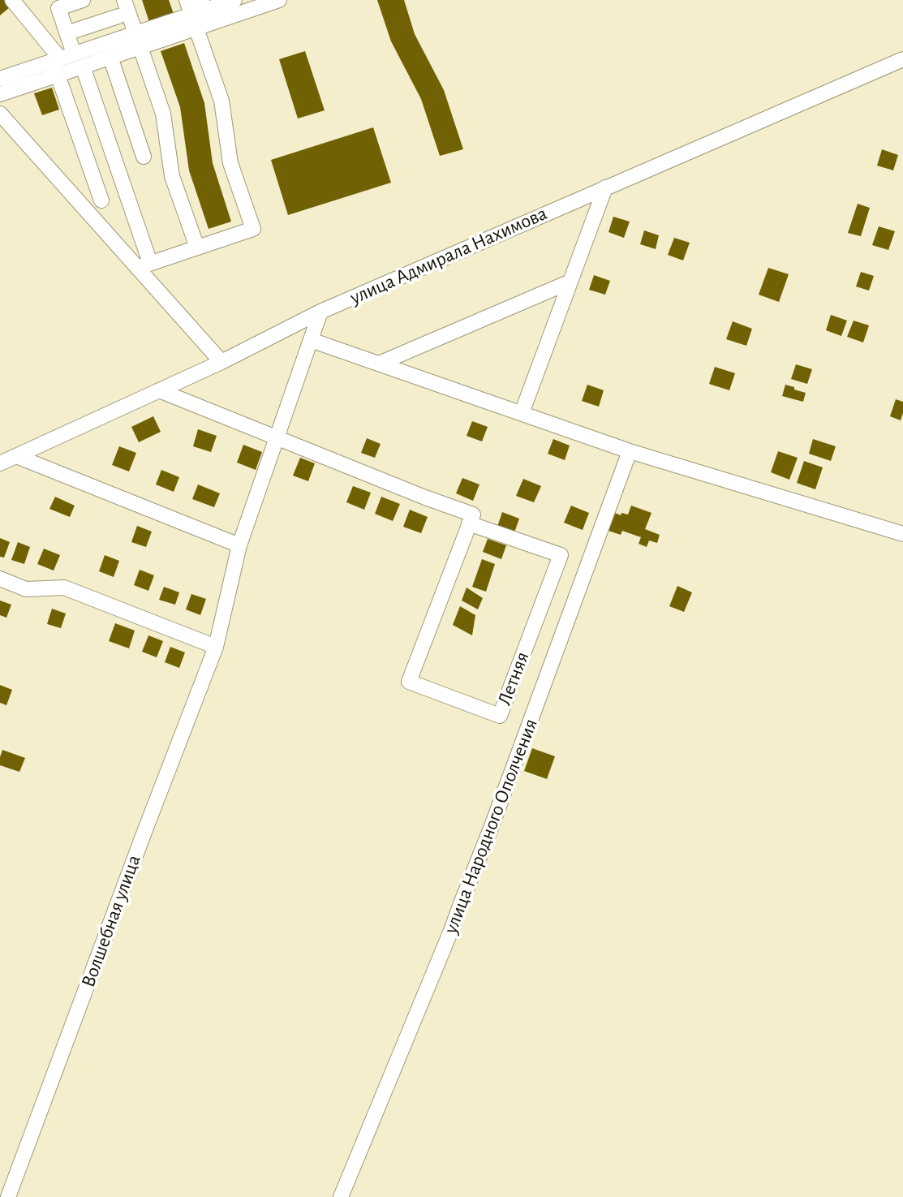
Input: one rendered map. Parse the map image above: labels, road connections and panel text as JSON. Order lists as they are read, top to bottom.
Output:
{
  "streets": {
    "street": [
      "улица Адмирала Нахимова",
      "Летняя",
      "улица Народного Ополчения",
      "Волшебная улица"
    ]
  },
  "crossings": [
    ["улица Адмирала Нахимова", "Летняя"],
    ["улица Адмирала Нахимова", "Волшебная улица"],
    ["Летняя", "Волшебная улица"]
  ]
}
